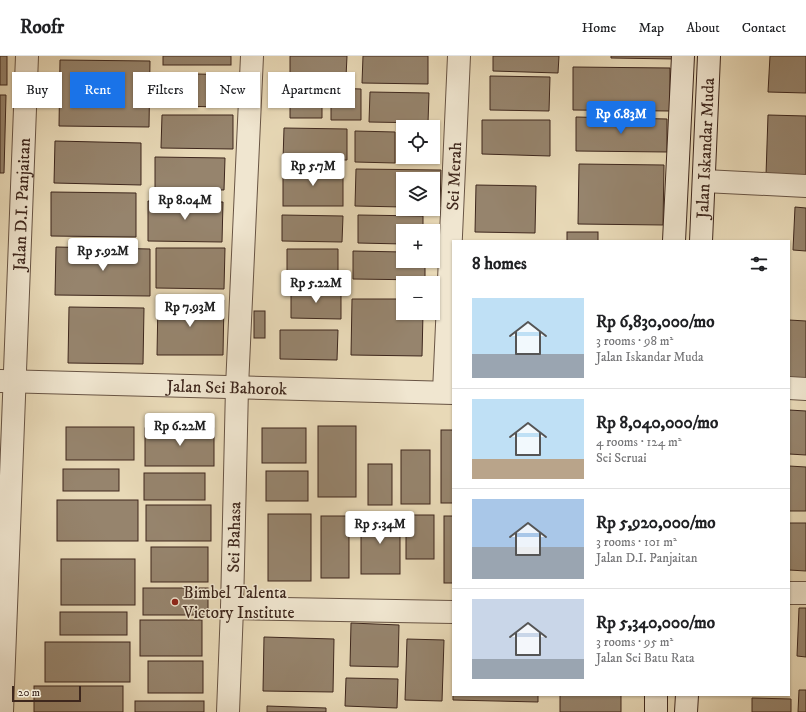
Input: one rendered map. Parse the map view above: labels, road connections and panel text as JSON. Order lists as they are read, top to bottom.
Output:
{
  "streets": {
    "street": [
      "Jalan Iskandar Muda",
      "Sei Merah",
      "Jalan D.I. Panjaitan",
      "Jalan Sei Bahorok",
      "Sei Bahasa"
    ]
  },
  "crossings": [
    ["Sei Merah", "Jalan Sei Bahorok"],
    ["Jalan D.I. Panjaitan", "Jalan Sei Bahorok"],
    ["Jalan Sei Bahorok", "Sei Bahasa"]
  ],
  "places": ["Bimbel Talenta Victory Institute"],
  "scale_bar": "20 m",
  "page": {
    "header": "Roofr",
    "nav": [
      "Home",
      "Map",
      "About",
      "Contact"
    ],
    "chip": [
      "Buy",
      "Rent",
      "Filters",
      "New",
      "Apartment"
    ],
    "price": [
      "Rp 6.83M",
      "Rp 5.7M",
      "Rp 8.04M",
      "Rp 5.92M",
      "Rp 5.22M",
      "Rp 7.93M",
      "Rp 6.22M",
      "Rp 5.34M"
    ],
    "map_buttons": ["+", "−"],
    "heading": "8 homes",
    "list": [
      {
        "name": "Rp 6,830,000/mo",
        "note": "3 rooms · 98 m² · Jalan Iskandar Muda"
      },
      {
        "name": "Rp 8,040,000/mo",
        "note": "4 rooms · 124 m² · Sei Seruai"
      },
      {
        "name": "Rp 5,920,000/mo",
        "note": "3 rooms · 101 m² · Jalan D.I. Panjaitan"
      },
      {
        "name": "Rp 5,340,000/mo",
        "note": "3 rooms · 95 m² · Jalan Sei Batu Rata"
      }
    ],
    "scale": "20 m"
  }
}
